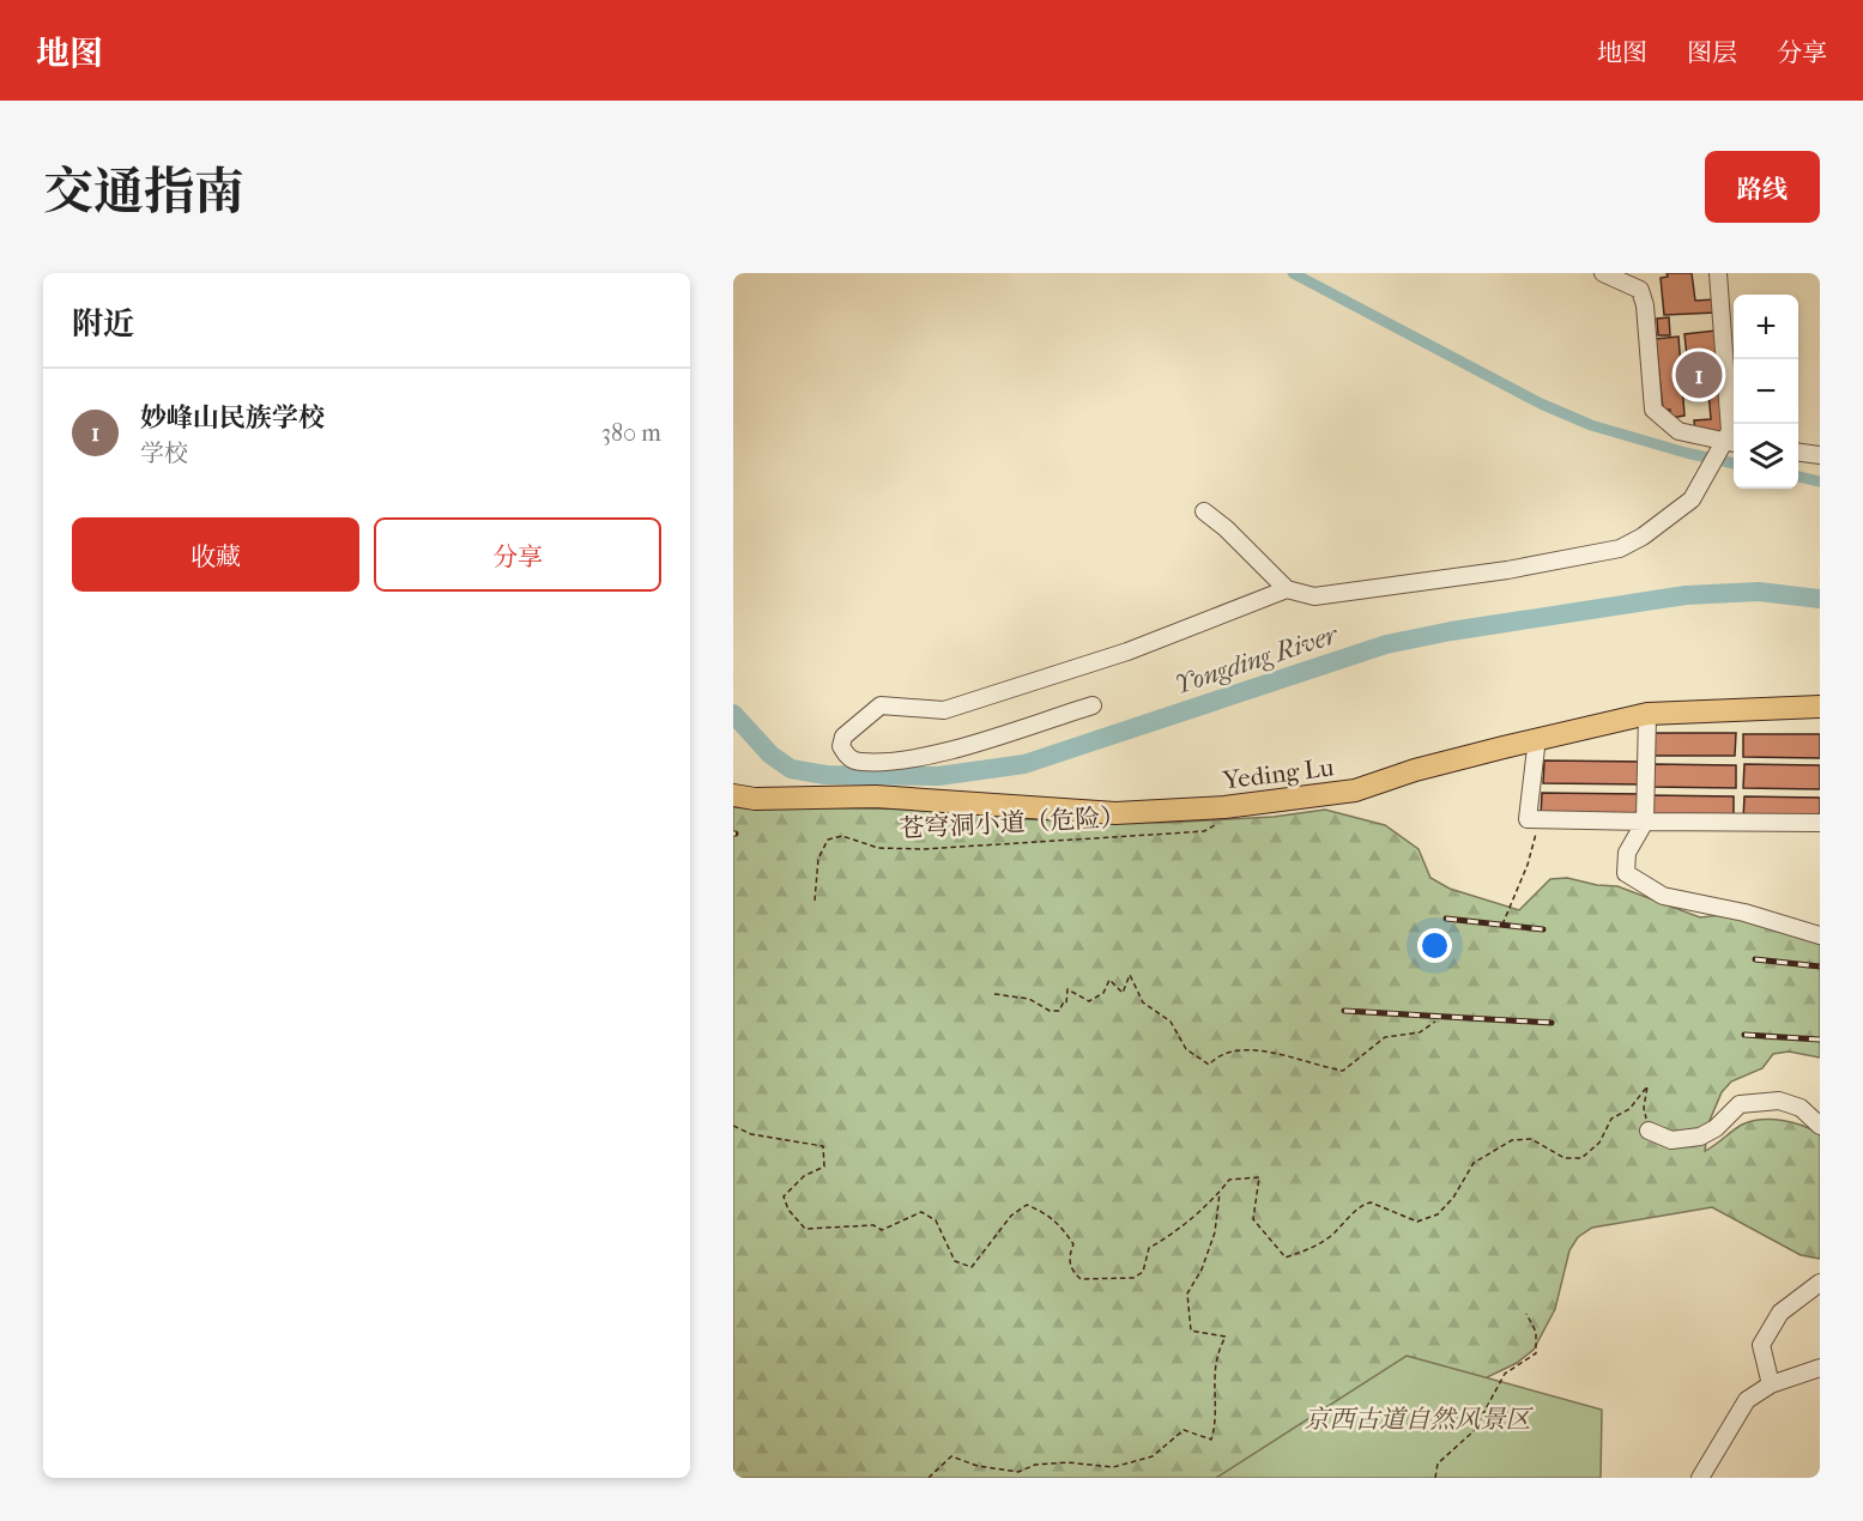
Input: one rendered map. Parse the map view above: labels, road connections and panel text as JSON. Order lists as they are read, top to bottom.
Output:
{
  "streets": {
    "main road": ["Yeding Lu"],
    "path": ["苍穹洞小道（危险）"]
  },
  "water": ["Yongding River"],
  "parks": ["京西古道自然风景区"],
  "page": {
    "header": "地图",
    "nav": ["地图", "图层", "分享"],
    "title": "交通指南",
    "buttons": [
      "路线",
      ["收藏", "分享"]
    ],
    "heading": "附近",
    "map_buttons": ["+", "−"],
    "pins": "1",
    "list": [
      {
        "mark": "1",
        "name": "妙峰山民族学校",
        "note": "学校",
        "value": "380 m"
      }
    ]
  }
}
